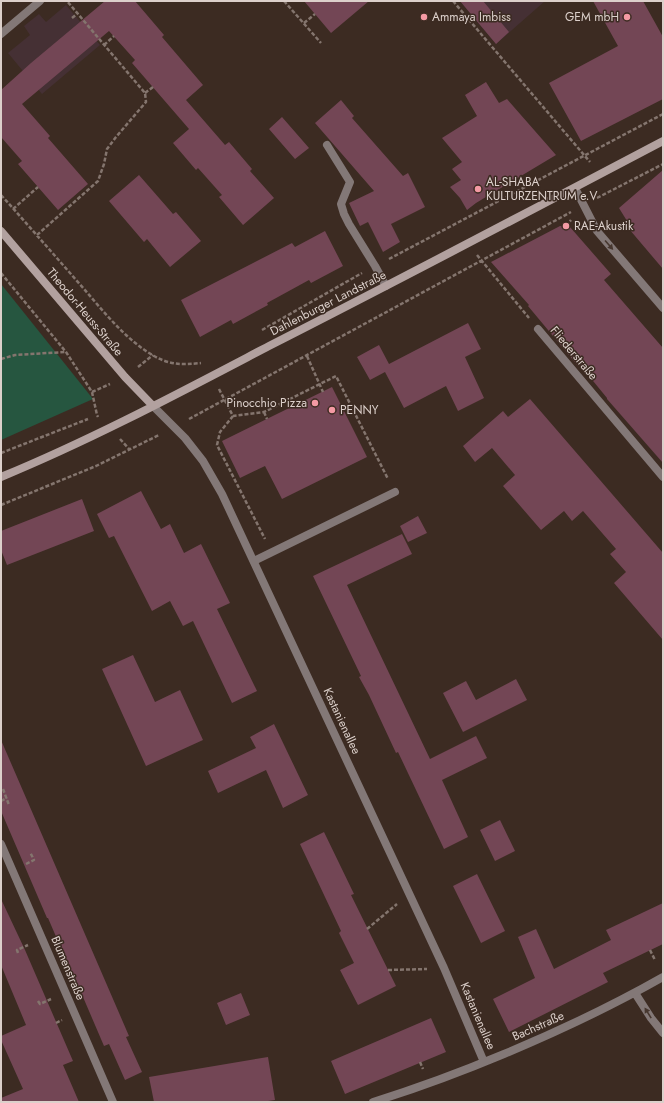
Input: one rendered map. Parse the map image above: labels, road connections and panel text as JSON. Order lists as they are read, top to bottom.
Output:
{
  "streets": {
    "main road": ["Dahlenburger Landstraße", "Theodor-Heuss-Straße"],
    "street": [
      "Fliederstraße",
      "Kastanienallee",
      "Blumenstraße",
      "Bachstraße"
    ]
  },
  "crossings": [
    ["Dahlenburger Landstraße", "Theodor-Heuss-Straße"],
    ["Dahlenburger Landstraße", "Fliederstraße"],
    ["Dahlenburger Landstraße", "Kastanienallee"],
    ["Theodor-Heuss-Straße", "Kastanienallee"],
    ["Kastanienallee", "Bachstraße"]
  ],
  "places": [
    "Ammaya Imbiss",
    "GEM mbH",
    "AL-SHABA KULTURZENTRUM e.V",
    "RAE-Akustik",
    "Pinocchio Pizza",
    "PENNY"
  ]
}
